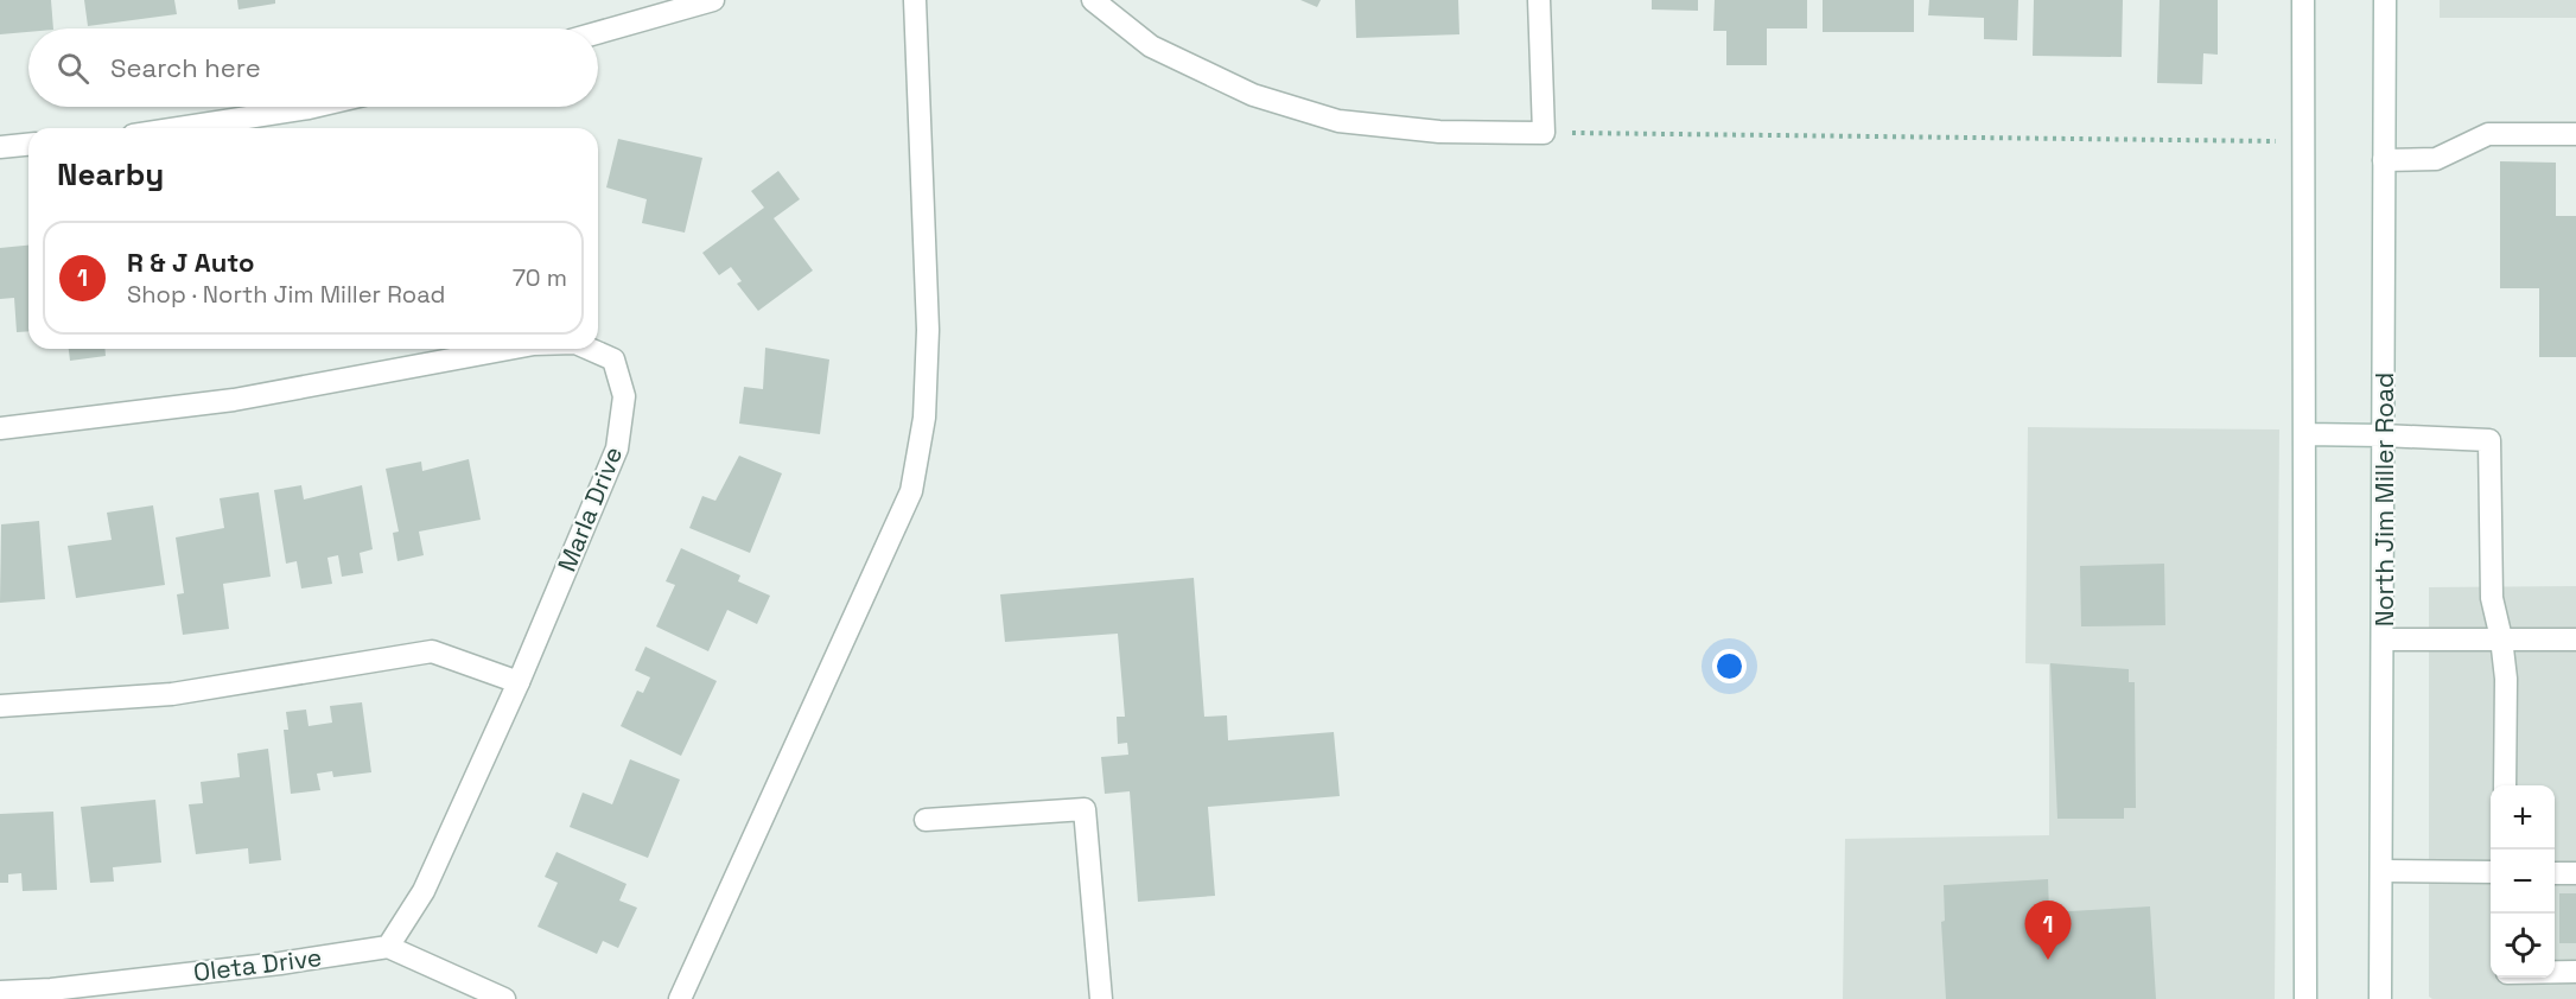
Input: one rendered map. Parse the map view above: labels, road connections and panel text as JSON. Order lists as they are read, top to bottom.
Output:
{
  "streets": {
    "main road": ["North Jim Miller Road", "Marla Drive", "Oleta Drive"]
  },
  "crossings": [
    ["Marla Drive", "Oleta Drive"]
  ],
  "page": {
    "search": "Search here",
    "heading": "Nearby",
    "list": [
      {
        "mark": "1",
        "name": "R & J Auto",
        "note": "Shop · North Jim Miller Road",
        "value": "70 m"
      }
    ],
    "map_buttons": ["+", "−"],
    "pins": "1"
  }
}
